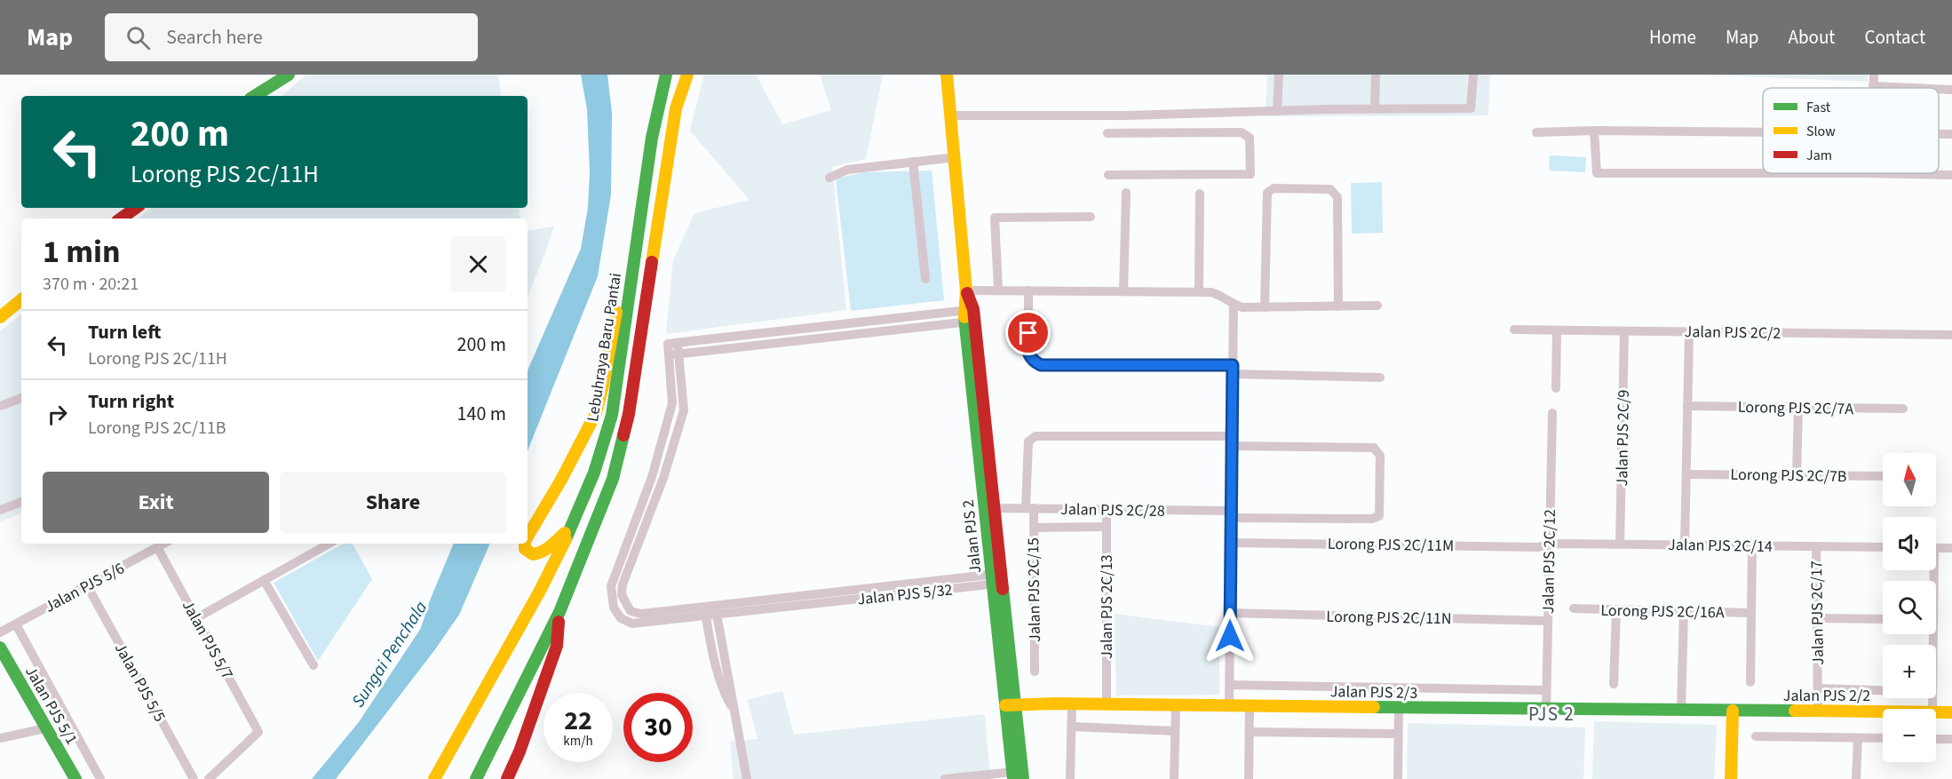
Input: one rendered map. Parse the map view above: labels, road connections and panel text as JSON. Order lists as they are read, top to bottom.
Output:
{
  "streets": {
    "main road": [
      "Lebuhraya Baru Pantai",
      "Jalan PJS 2",
      "Jalan PJS 2/3",
      "Jalan PJS 2/2",
      "Jalan PJS 5/1"
    ],
    "street": [
      "Jalan PJS 2C/2",
      "Lorong PJS 2C/7A",
      "Jalan PJS 2C/9",
      "Lorong PJS 2C/7B",
      "Jalan PJS 2C/28",
      "Lorong PJS 2C/11M",
      "Jalan PJS 2C/14",
      "Jalan PJS 2C/12",
      "Jalan PJS 5/6",
      "Jalan PJS 2C/15",
      "Jalan PJS 5/32",
      "Jalan PJS 2C/13",
      "Lorong PJS 2C/16A",
      "Jalan PJS 2C/17",
      "Lorong PJS 2C/11N",
      "Jalan PJS 5/7",
      "Jalan PJS 5/5"
    ]
  },
  "crossings": [
    ["Jalan PJS 2C/2", "Jalan PJS 2C/9"],
    ["Jalan PJS 2C/9", "Jalan PJS 2C/14"],
    ["Jalan PJS 2C/28", "Jalan PJS 2"],
    ["Jalan PJS 2C/28", "Jalan PJS 2C/15"],
    ["Jalan PJS 2C/28", "Jalan PJS 2C/13"],
    ["Jalan PJS 2", "Jalan PJS 5/32"],
    ["Jalan PJS 2", "Jalan PJS 2/3"],
    ["Lorong PJS 2C/11M", "Jalan PJS 2C/14"],
    ["Lorong PJS 2C/11M", "Jalan PJS 2C/12"],
    ["Jalan PJS 2C/14", "Jalan PJS 2C/12"],
    ["Jalan PJS 2C/14", "Jalan PJS 2C/17"],
    ["Jalan PJS 2C/12", "Lorong PJS 2C/11N"],
    ["Jalan PJS 2C/12", "Jalan PJS 2/3"],
    ["Jalan PJS 5/6", "Jalan PJS 5/7"],
    ["Jalan PJS 5/6", "Jalan PJS 5/5"],
    ["Jalan PJS 2C/13", "Jalan PJS 2/3"],
    ["Jalan PJS 2C/17", "Jalan PJS 2/2"],
    ["Jalan PJS 2/3", "Jalan PJS 2/2"]
  ],
  "districts": ["PJS 2"],
  "water": ["Sungai Penchala"],
  "legend": ["Fast", "Slow", "Jam"],
  "north": "top",
  "page": {
    "header": "Map",
    "search": "Search here",
    "nav": [
      "Home",
      "Map",
      "About",
      "Contact"
    ],
    "turn": ["200 m", "Lorong PJS 2C/11H"],
    "heading": ["1 min", "370 m · 20:21"],
    "list": [
      {
        "name": "Turn left",
        "note": "Lorong PJS 2C/11H",
        "value": "200 m"
      },
      {
        "name": "Turn right",
        "note": "Lorong PJS 2C/11B",
        "value": "140 m"
      }
    ],
    "map_buttons": ["+", "−"],
    "buttons": ["Exit", "Share"],
    "speed": "22 km/h",
    "limit": "30"
  }
}
